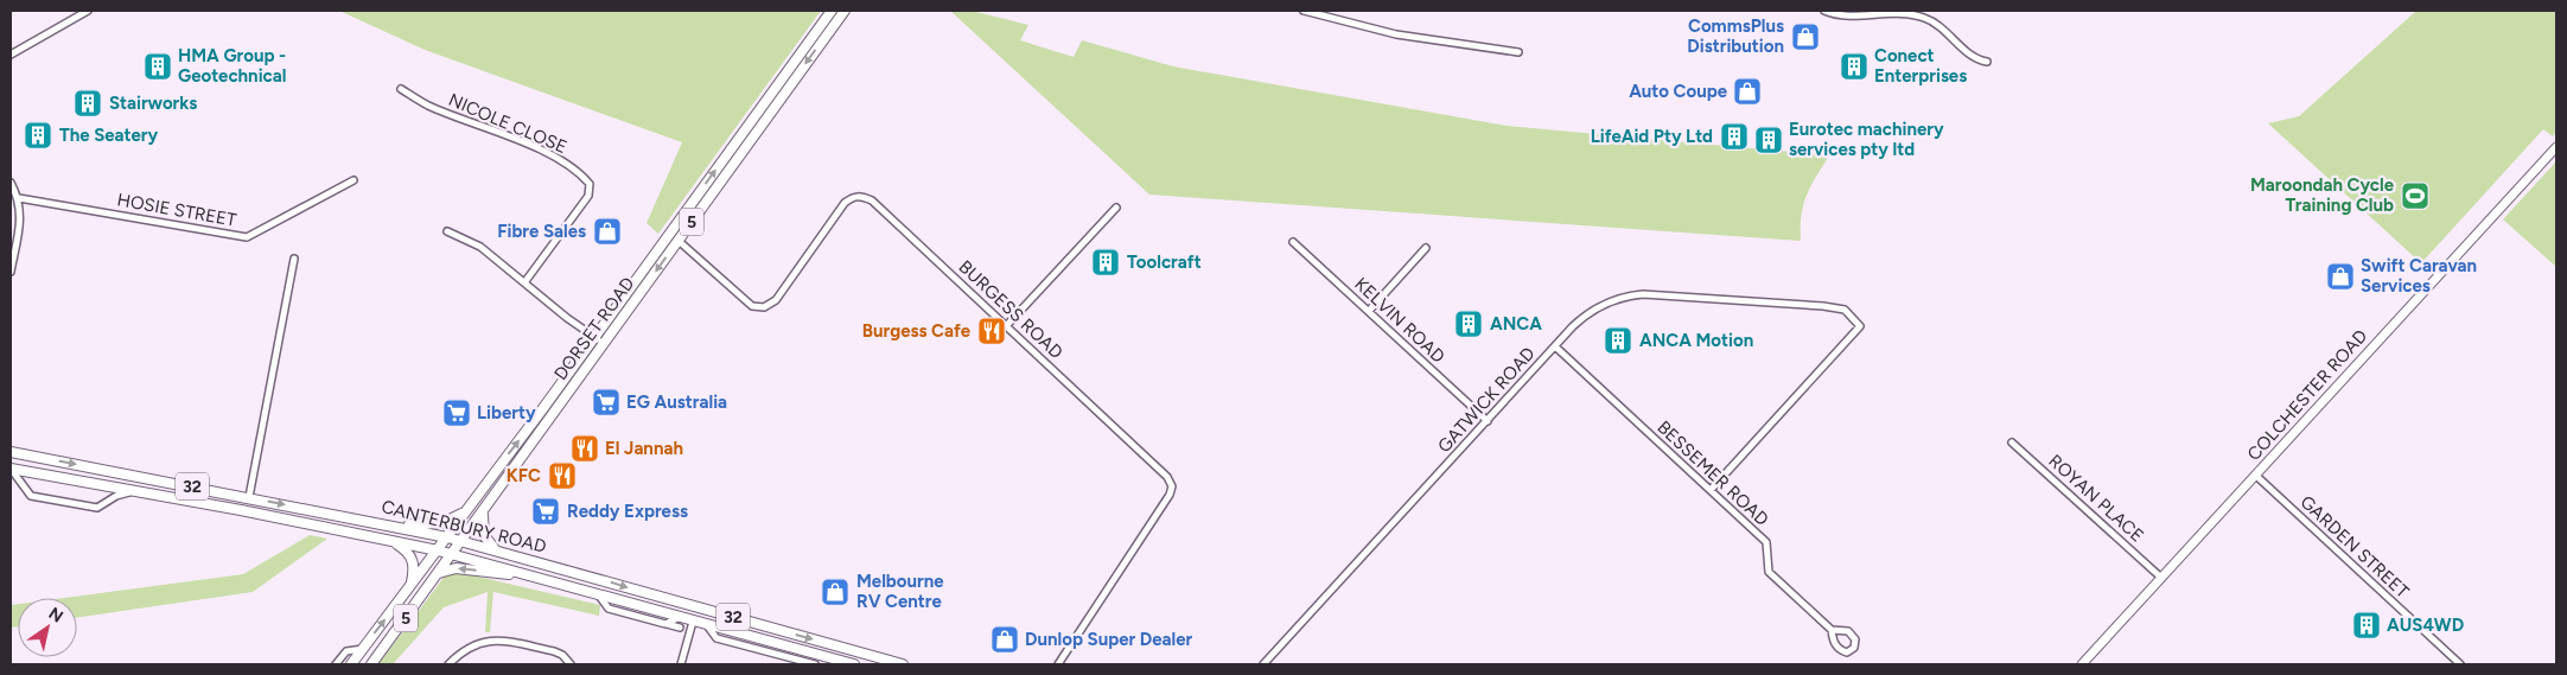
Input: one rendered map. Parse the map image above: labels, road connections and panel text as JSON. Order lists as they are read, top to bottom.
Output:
{
  "streets": {
    "main road": [
      "5",
      "DORSET ROAD",
      "COLCHESTER ROAD",
      "32",
      "CANTERBURY ROAD"
    ],
    "street": [
      "NICOLE CLOSE",
      "HOSIE STREET",
      "BURGESS ROAD",
      "KELVIN ROAD",
      "GATWICK ROAD",
      "BESSEMER ROAD",
      "ROYAN PLACE",
      "GARDEN STREET"
    ]
  },
  "crossings": [
    ["BURGESS ROAD", "DORSET ROAD"],
    ["KELVIN ROAD", "GATWICK ROAD"],
    ["DORSET ROAD", "CANTERBURY ROAD"],
    ["COLCHESTER ROAD", "ROYAN PLACE"],
    ["COLCHESTER ROAD", "GARDEN STREET"],
    ["GATWICK ROAD", "BESSEMER ROAD"]
  ],
  "places": {
    "shop": [
      "CommsPlus Distribution",
      "Auto Coupe",
      "Fibre Sales",
      "Swift Caravan Services",
      "Melbourne RV Centre",
      "Dunlop Super Dealer"
    ],
    "building": [
      "HMA Group - Geotechnical",
      "Conect Enterprises",
      "Stairworks",
      "The Seatery",
      "LifeAid Pty Ltd",
      "Eurotec machinery services pty ltd",
      "Toolcraft",
      "ANCA",
      "ANCA Motion",
      "AUS4WD"
    ],
    "sports": ["Maroondah Cycle Training Club"],
    "restaurant": ["Burgess Cafe", "El Jannah", "KFC"],
    "supermarket": ["EG Australia", "Liberty", "Reddy Express"]
  },
  "north": "top right"
}
